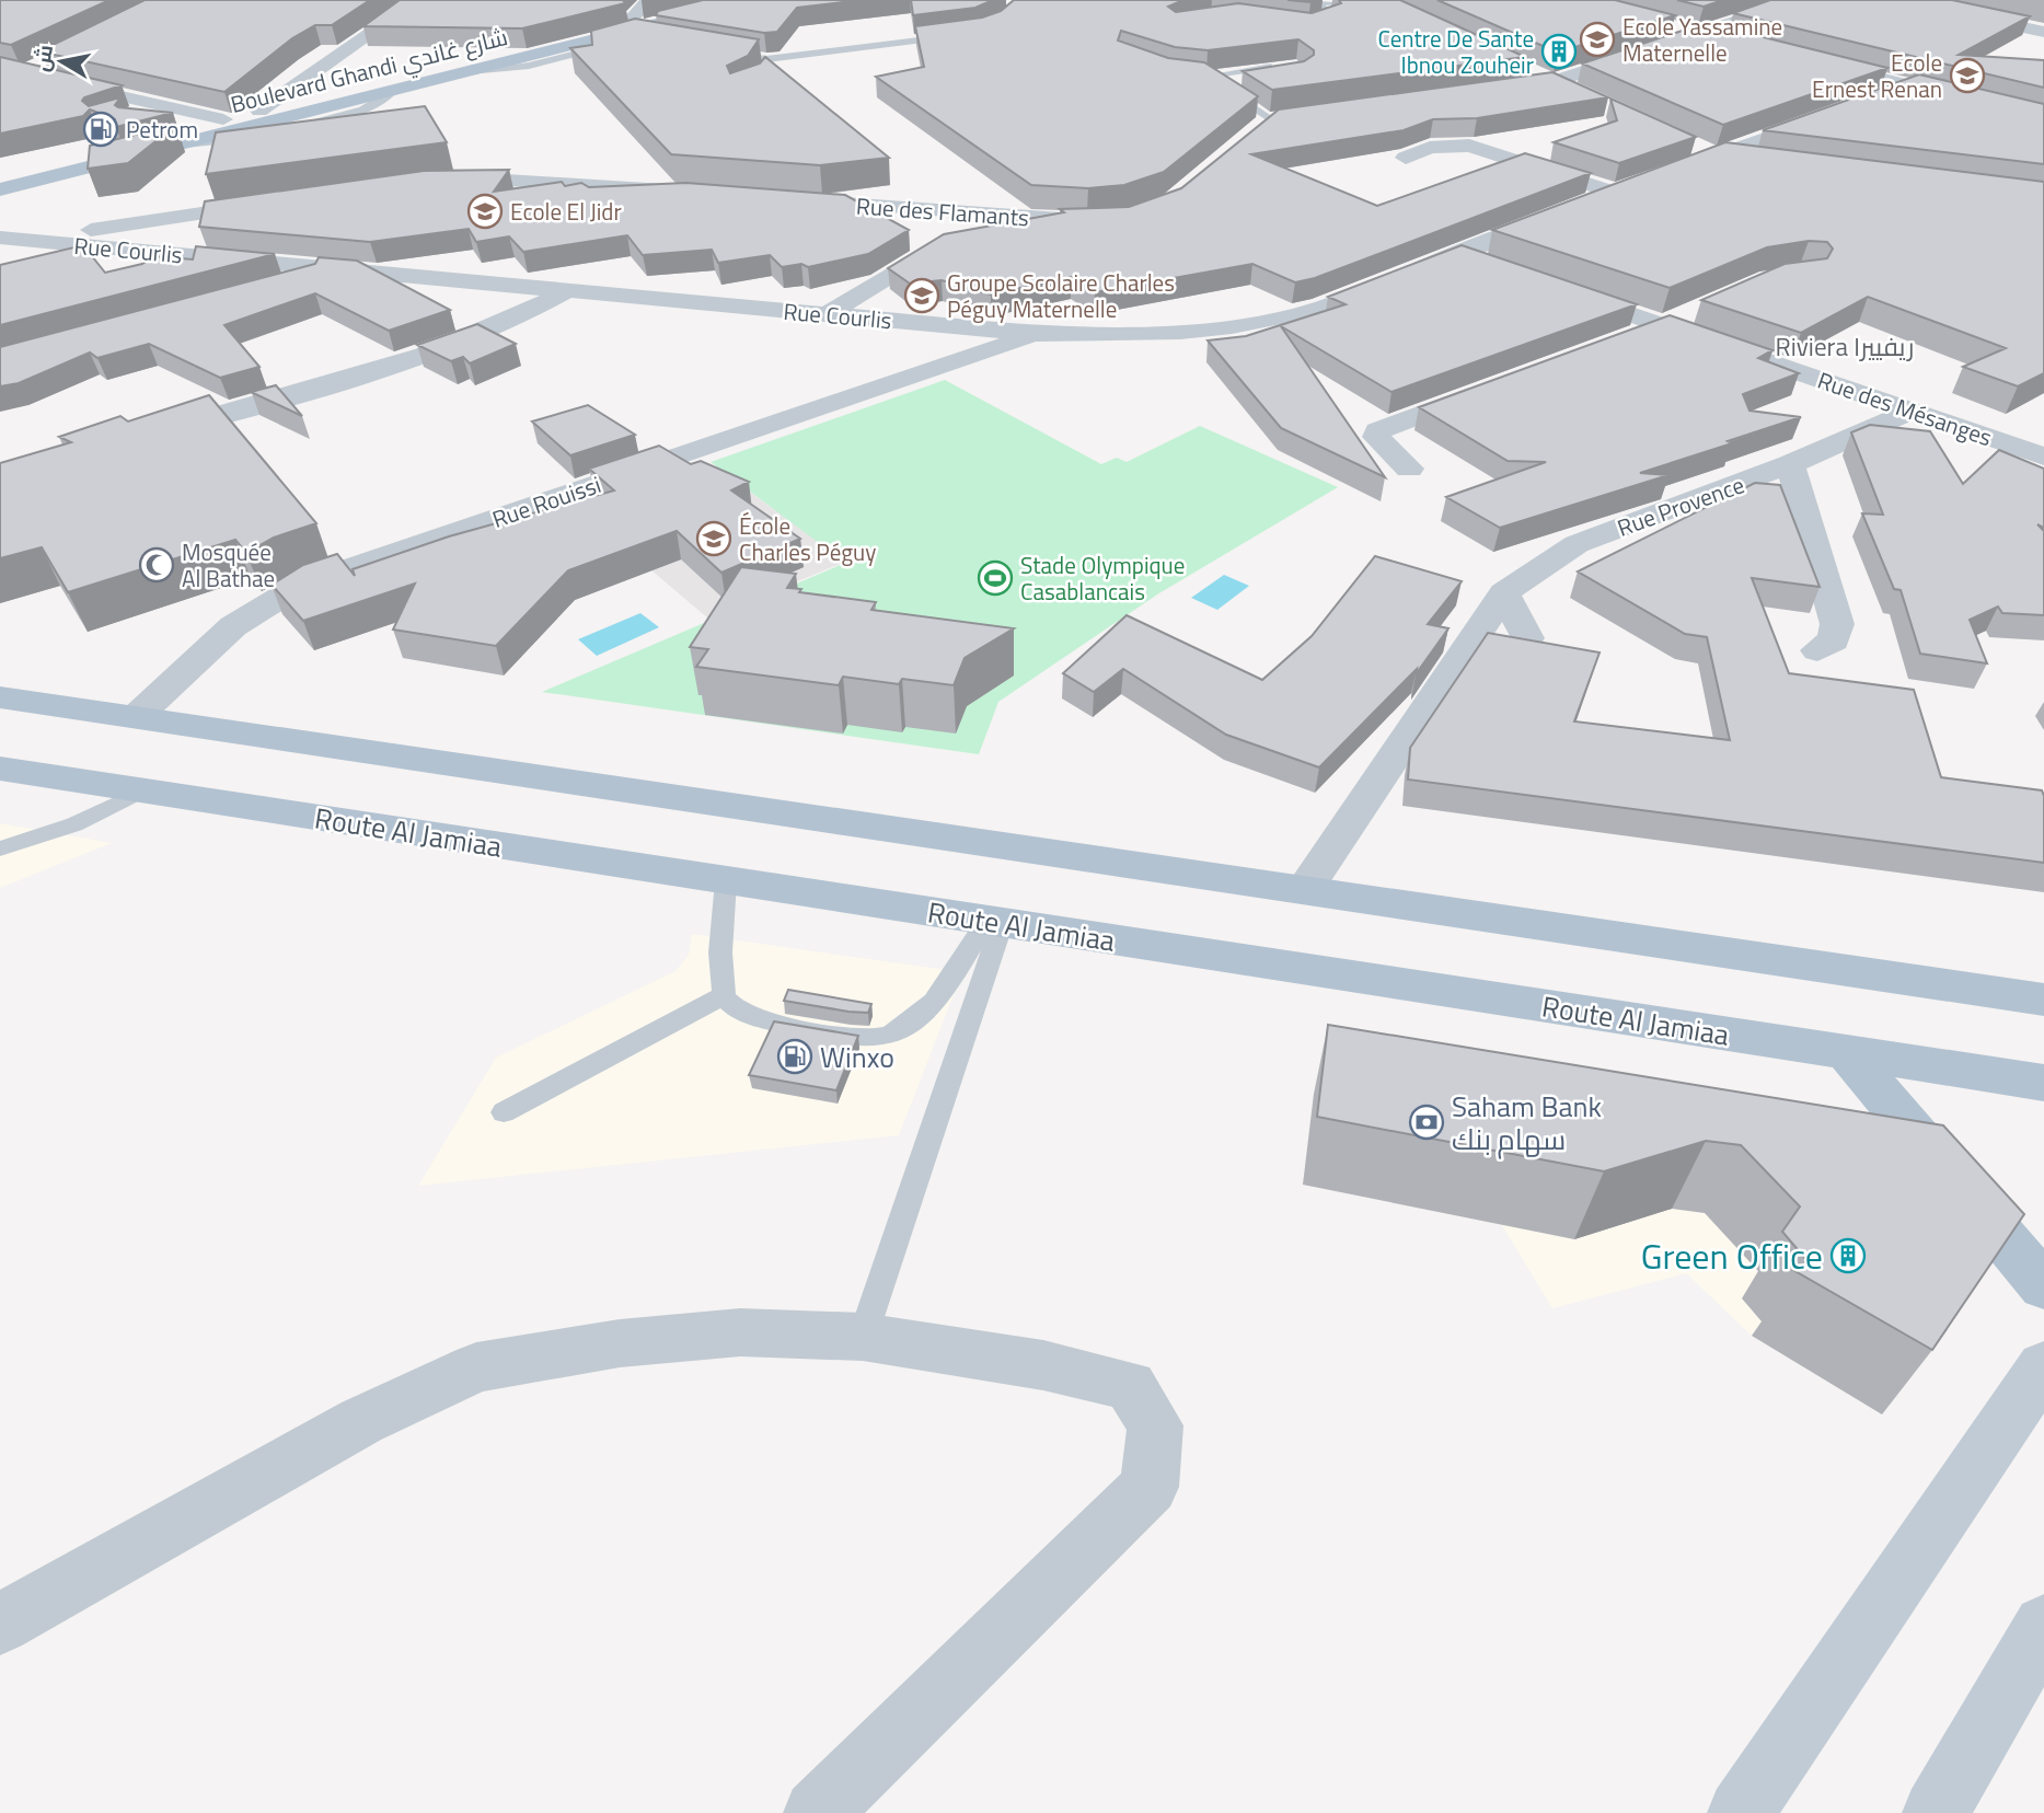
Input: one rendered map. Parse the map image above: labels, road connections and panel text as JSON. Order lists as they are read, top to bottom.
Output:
{
  "streets": {
    "main road": ["Boulevard Ghandi شارع غاندي", "Route Al Jamiaa"],
    "street": [
      "Rue des Flamants",
      "Rue Courlis",
      "Rue des Mésanges",
      "Rue Rouissi",
      "Rue Provence"
    ]
  },
  "crossings": [
    ["Rue Courlis", "Rue Rouissi"],
    ["Rue des Mésanges", "Rue Provence"]
  ],
  "districts": ["Riviera ريفييرا"],
  "places": {
    "school or university": [
      "Ecole Yassamine Maternelle",
      "Ecole Ernest Renan",
      "Ecole El Jidr",
      "Groupe Scolaire Charles Péguy Maternelle",
      "École Charles Péguy"
    ],
    "building": ["Centre De Sante Ibnou Zouheir", "Green Office"],
    "fuel station": ["Petrom", "Winxo"],
    "mosque": ["Mosquée Al Bathae"],
    "sports": ["Stade Olympique Casablancais"],
    "bank": ["Saham Bank سهام بنك"]
  },
  "north": "left"
}
